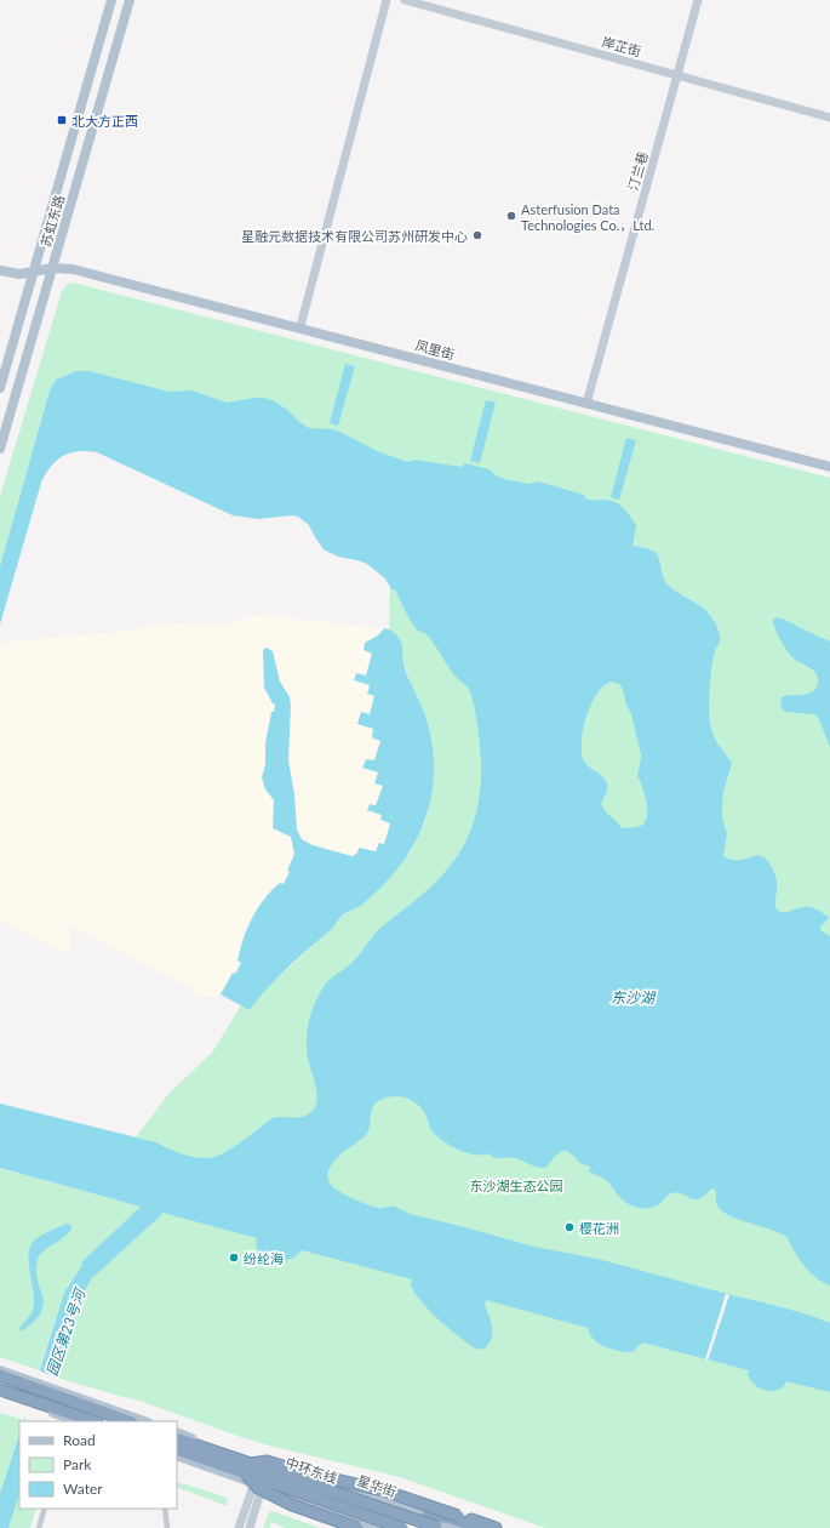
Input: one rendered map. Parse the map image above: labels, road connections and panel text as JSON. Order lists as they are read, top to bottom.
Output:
{
  "streets": {
    "highway": ["中环东线"],
    "main road": ["苏虹东路", "凤里街", "星华街"],
    "street": ["岸芷街", "汀兰巷"]
  },
  "crossings": [
    ["岸芷街", "汀兰巷"],
    ["汀兰巷", "凤里街"],
    ["苏虹东路", "凤里街"]
  ],
  "water": ["东沙湖", "园区第23号河"],
  "parks": ["东沙湖生态公园"],
  "places": {
    "transit": ["北大方正西"],
    "other": [
      "Asterfusion Data Technologies Co.，Ltd.",
      "星融元数据技术有限公司苏州研发中心",
      "樱花洲",
      "纷纶海"
    ]
  },
  "legend": ["Road", "Park", "Water"]
}
